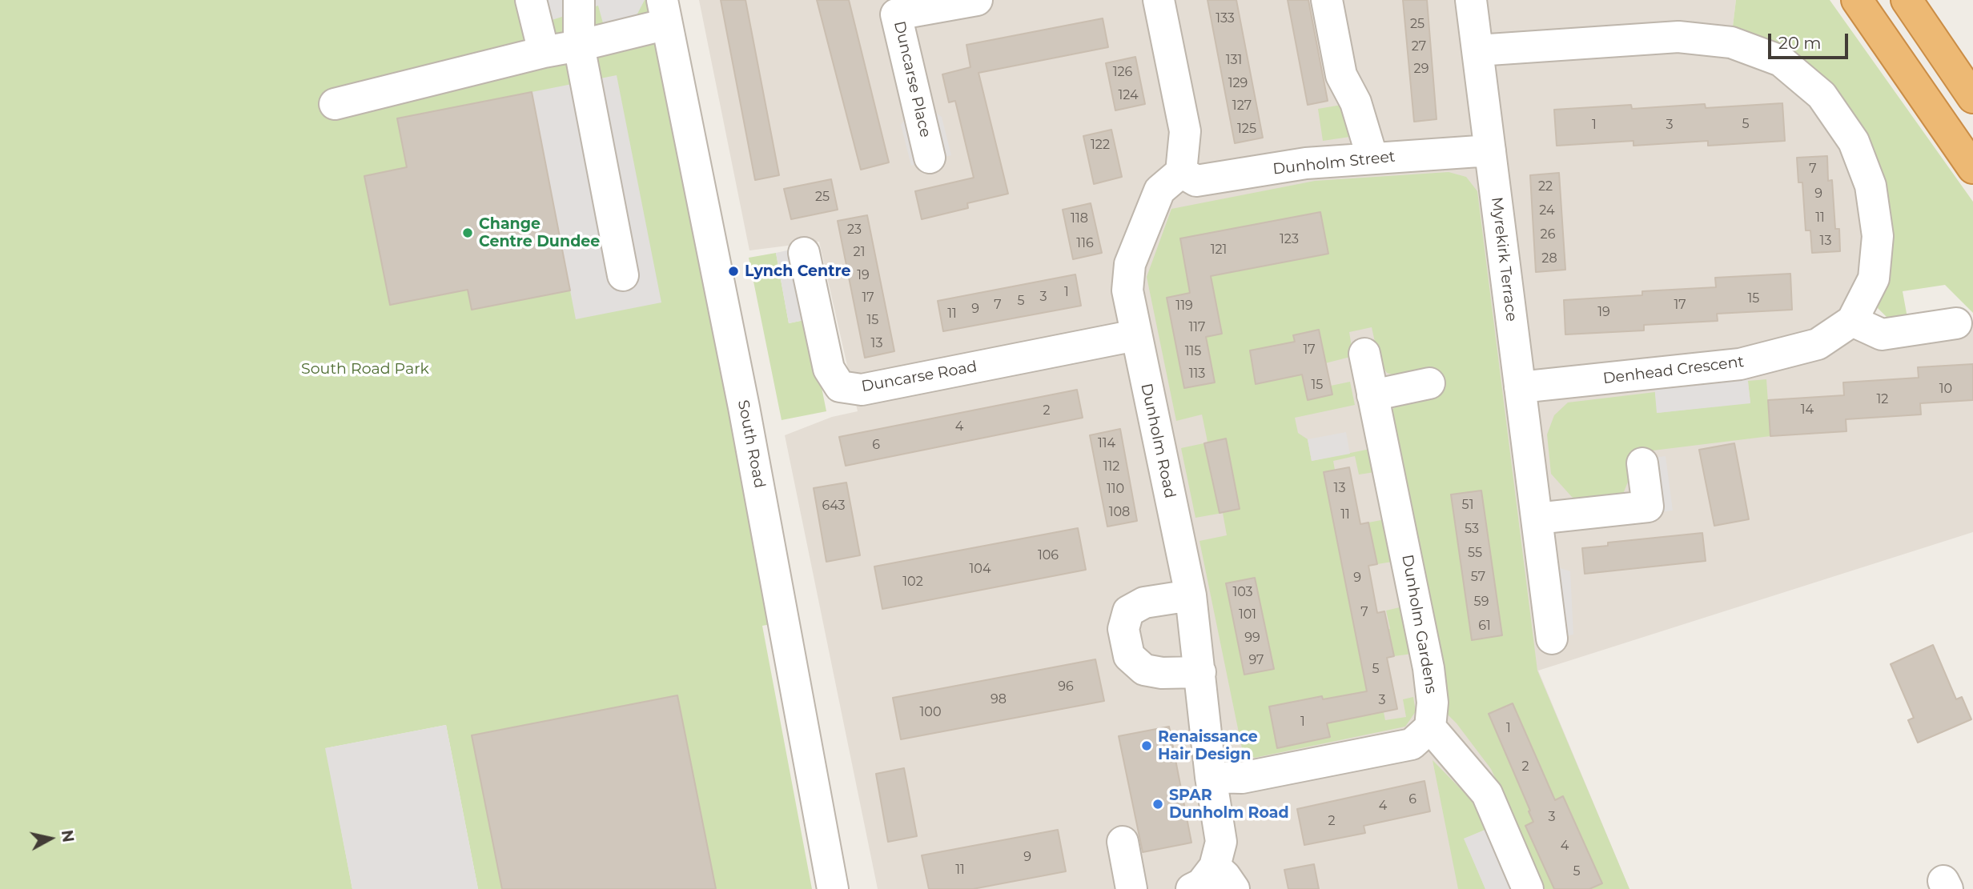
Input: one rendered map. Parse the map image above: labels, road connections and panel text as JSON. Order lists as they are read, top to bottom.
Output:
{
  "streets": {
    "street": [
      "Duncarse Place",
      "Dunholm Street",
      "Myrekirk Terrace",
      "Denhead Crescent",
      "Duncarse Road",
      "Dunholm Road",
      "South Road",
      "Dunholm Gardens"
    ]
  },
  "crossings": [
    ["Dunholm Street", "Myrekirk Terrace"],
    ["Dunholm Street", "Dunholm Road"],
    ["Myrekirk Terrace", "Denhead Crescent"],
    ["Duncarse Road", "Dunholm Road"]
  ],
  "parks": ["South Road Park"],
  "places": [
    "Change Centre Dundee",
    "Lynch Centre",
    "Renaissance Hair Design",
    "SPAR Dunholm Road"
  ],
  "house_numbers": [
    "133",
    "25",
    "27",
    "131",
    "29",
    "126",
    "129",
    "124",
    "127",
    "5",
    "1",
    "3",
    "125",
    "122",
    "7",
    "22",
    "9",
    "25",
    "24",
    "11",
    "118",
    "23",
    "26",
    "123",
    "13",
    "116",
    "121",
    "21",
    "28",
    "19",
    "1",
    "3",
    "17",
    "15",
    "5",
    "7",
    "17",
    "119",
    "9",
    "19",
    "11",
    "15",
    "117",
    "13",
    "17",
    "115",
    "113",
    "15",
    "10",
    "12",
    "14",
    "2",
    "4",
    "114",
    "6",
    "112",
    "13",
    "110",
    "51",
    "643",
    "108",
    "11",
    "53",
    "55",
    "106",
    "104",
    "57",
    "9",
    "102",
    "103",
    "59",
    "7",
    "101",
    "61",
    "99",
    "97",
    "5",
    "96",
    "98",
    "3",
    "100",
    "1",
    "1",
    "2",
    "6",
    "4",
    "3",
    "2",
    "4",
    "9",
    "11",
    "5"
  ],
  "scale_bar": "20 m",
  "north": "right"
}
